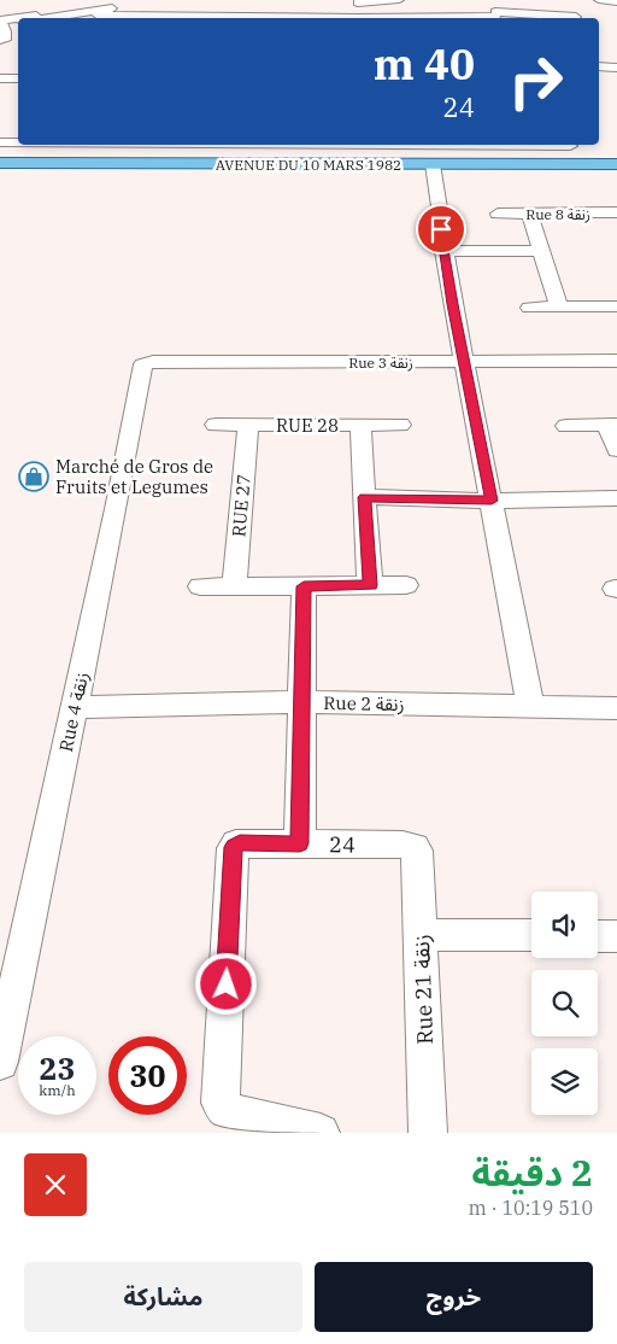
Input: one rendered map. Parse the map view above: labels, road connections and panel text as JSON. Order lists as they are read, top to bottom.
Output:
{
  "streets": {
    "main road": ["AVENUE DU 10 MARS 1982"],
    "street": [
      "Rue 8 زنقة",
      "Rue 3 زنقة",
      "RUE 28",
      "RUE 27",
      "Rue 2 زنقة",
      "Rue 4 زنقة",
      "24",
      "Rue 21 زنقة"
    ]
  },
  "crossings": [
    ["Rue 3 زنقة", "Rue 4 زنقة"],
    ["RUE 28", "RUE 27"],
    ["Rue 2 زنقة", "Rue 4 زنقة"],
    ["24", "Rue 21 زنقة"]
  ],
  "places": {
    "shop": ["Marché de Gros de Fruits et Legumes"]
  },
  "page": {
    "turn": ["40 m", "24"],
    "speed": "23 km/h",
    "limit": "30",
    "heading": ["2 دقيقة", "510 m · 10:19"],
    "buttons": ["خروج", "مشاركة"]
  }
}
